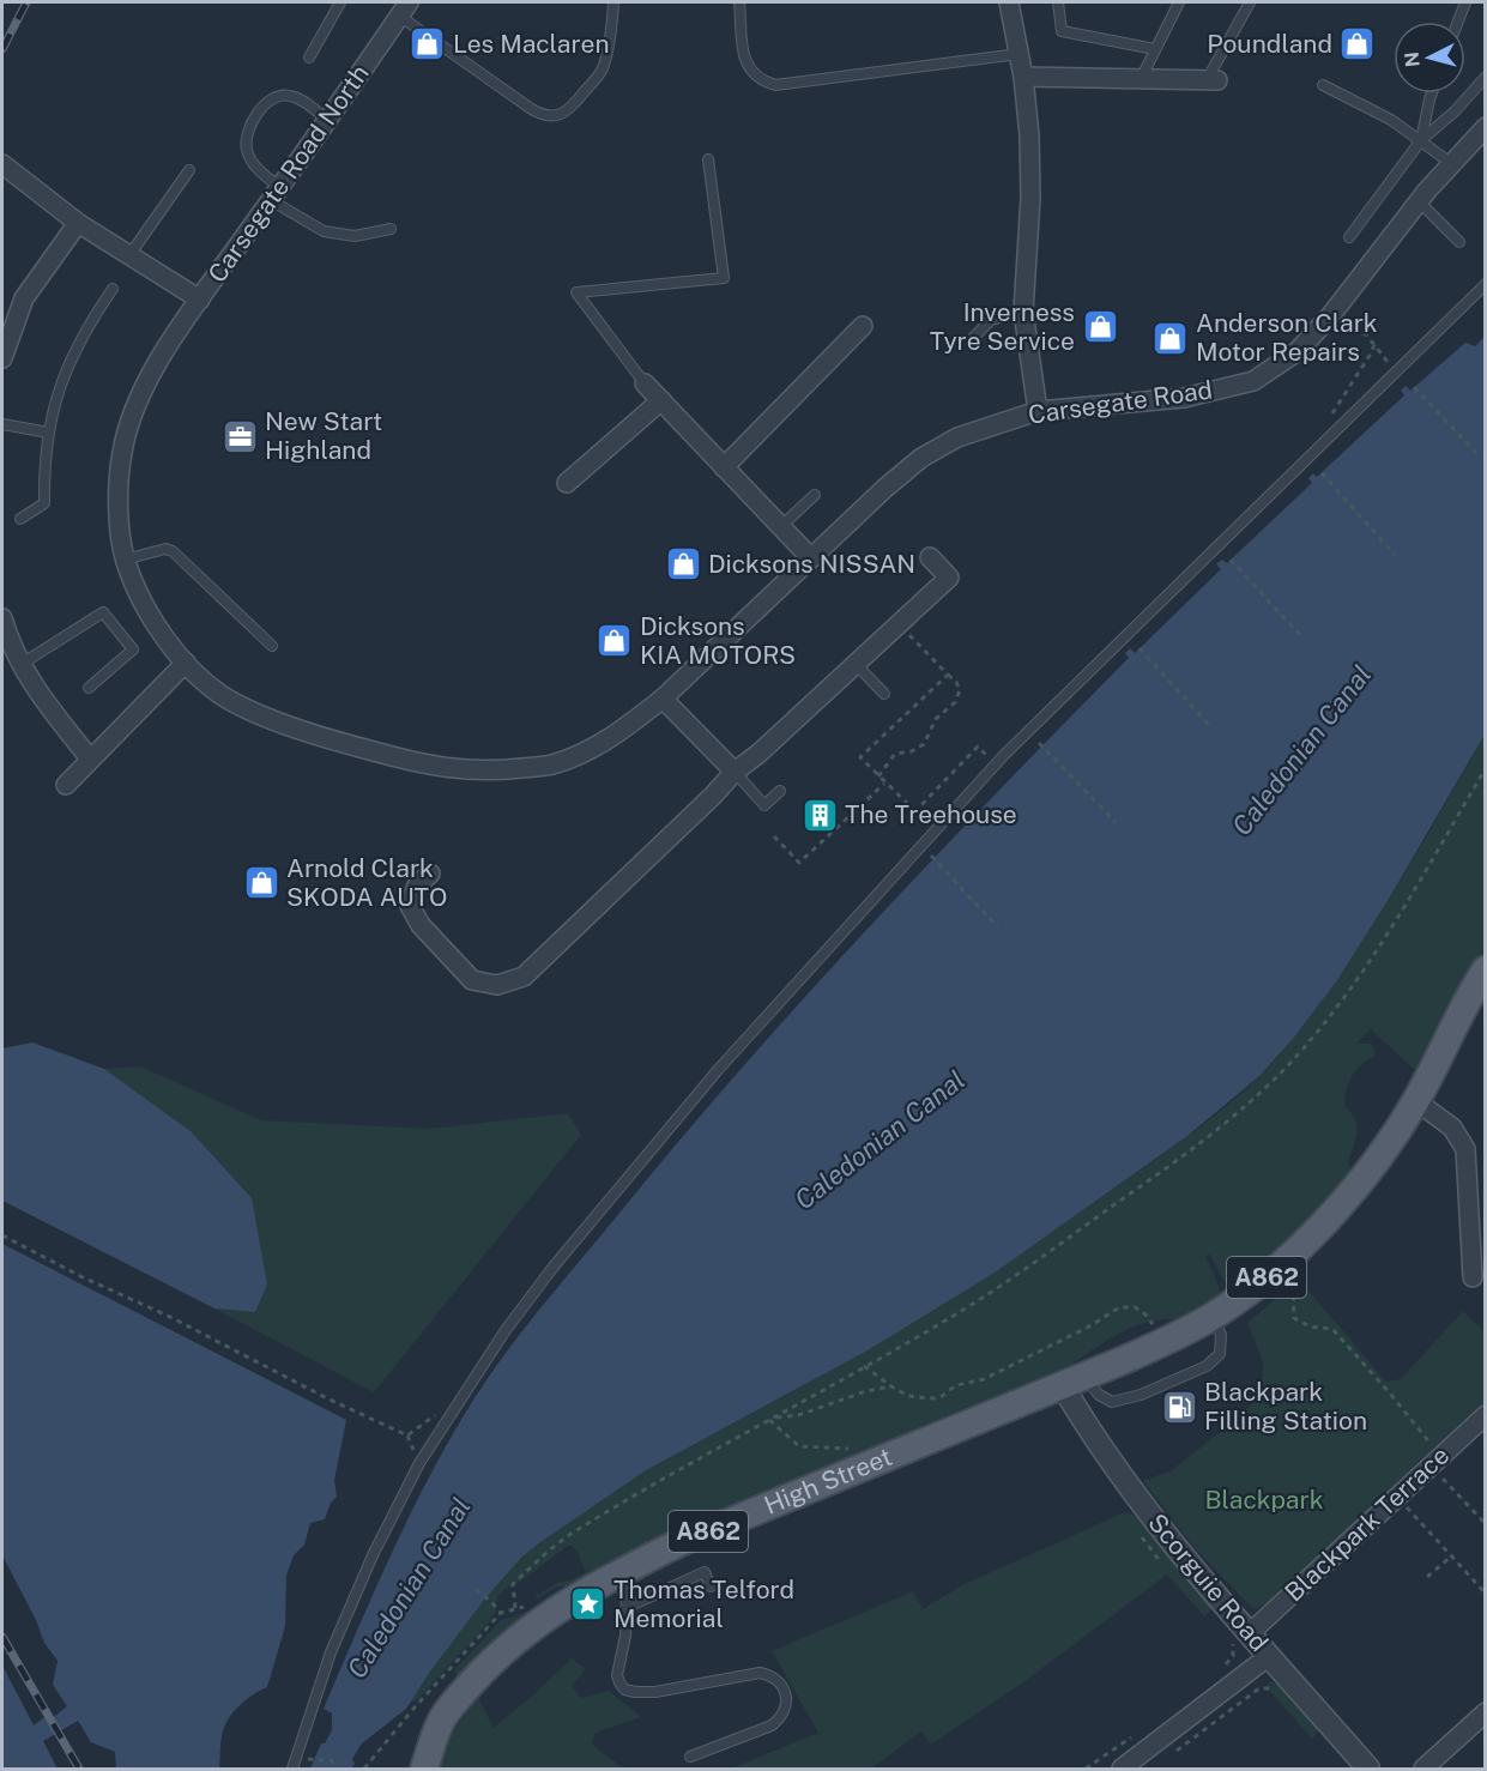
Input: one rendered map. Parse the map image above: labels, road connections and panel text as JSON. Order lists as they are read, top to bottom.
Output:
{
  "streets": {
    "main road": ["A862", "High Street"],
    "street": [
      "Carsegate Road North",
      "Carsegate Road",
      "Blackpark Terrace",
      "Scorguie Road"
    ]
  },
  "crossings": [
    ["Carsegate Road North", "Carsegate Road"],
    ["A862", "High Street"],
    ["A862", "Scorguie Road"],
    ["High Street", "Scorguie Road"],
    ["Blackpark Terrace", "Scorguie Road"]
  ],
  "water": ["Caledonian Canal"],
  "parks": ["Blackpark"],
  "places": {
    "shop": [
      "Les Maclaren",
      "Poundland",
      "Inverness Tyre Service",
      "Anderson Clark Motor Repairs",
      "Dicksons NISSAN",
      "Dicksons KIA MOTORS",
      "Arnold Clark SKODA AUTO"
    ],
    "office": ["New Start Highland"],
    "building": ["The Treehouse"],
    "fuel station": ["Blackpark Filling Station"],
    "place": ["Thomas Telford Memorial"]
  },
  "north": "left"
}
